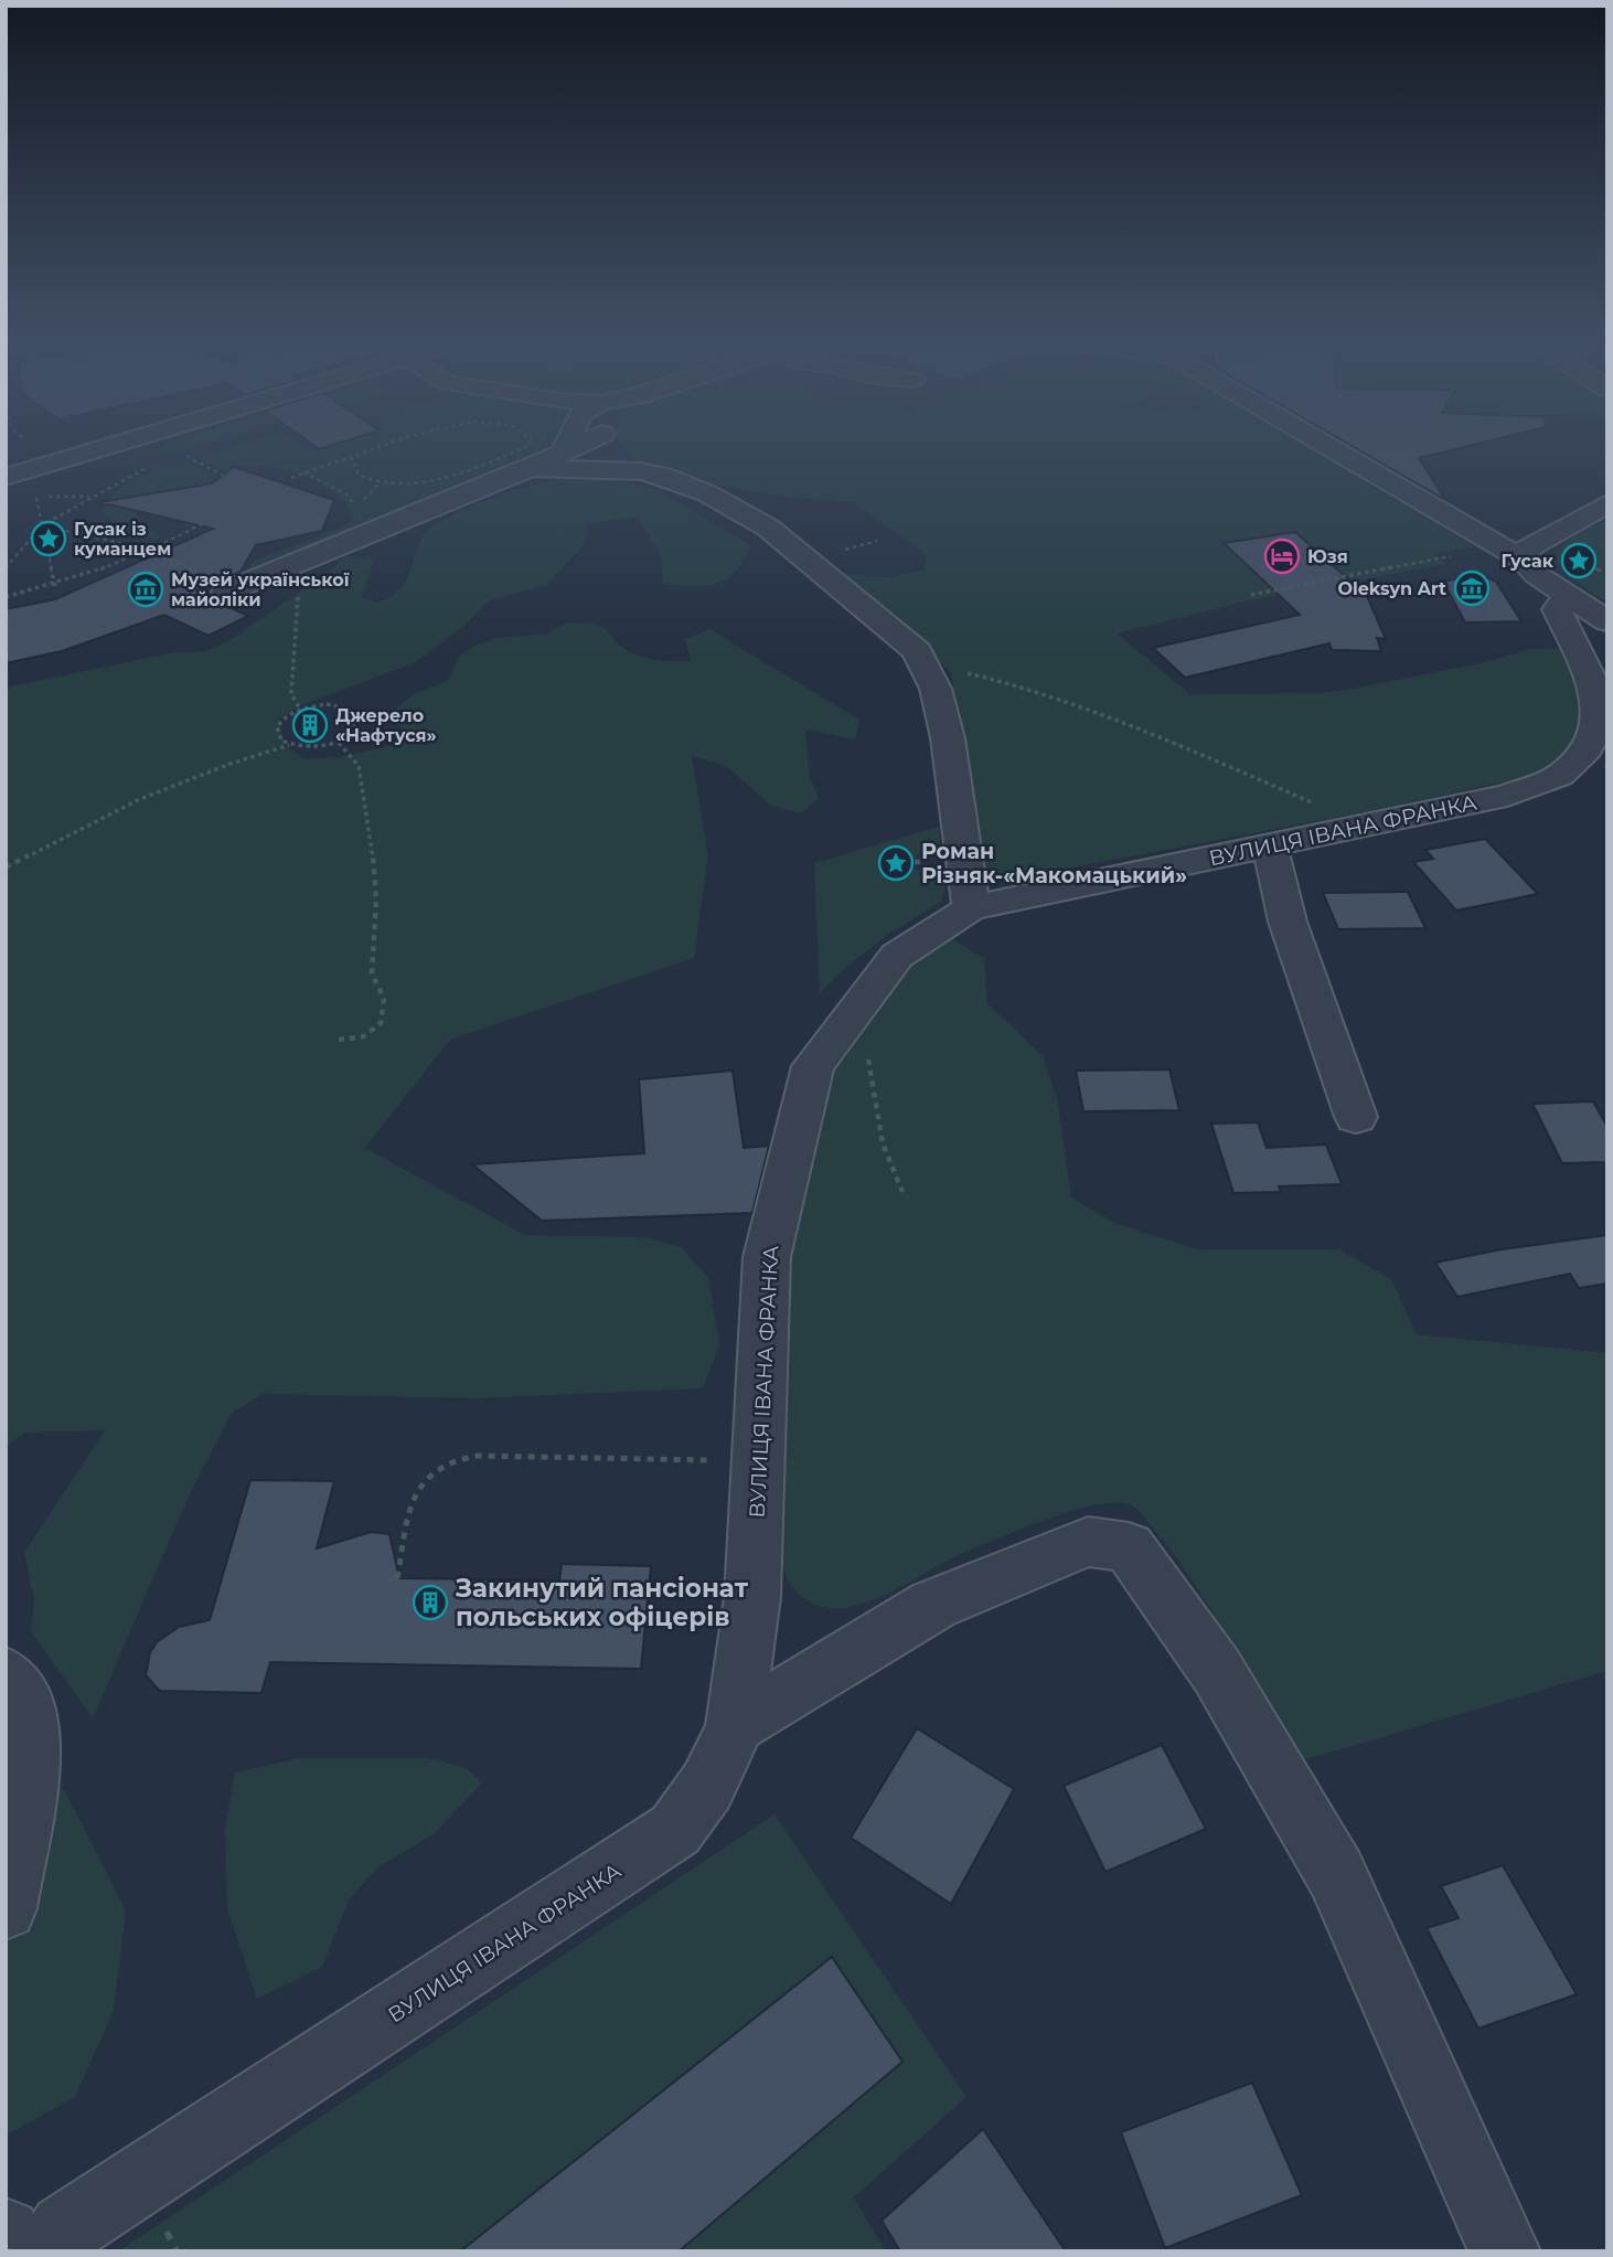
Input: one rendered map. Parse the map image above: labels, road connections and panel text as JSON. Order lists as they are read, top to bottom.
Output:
{
  "streets": {
    "street": ["ВУЛИЦЯ ІВАНА ФРАНКА"]
  },
  "places": {
    "place": ["Гусак із куманцем", "Гусак", "Роман Різняк-«Макомацький»"],
    "hotel": ["Юзя"],
    "museum": ["Oleksyn Art", "Музей української майоліки"],
    "building": ["Джерело «Нафтуся»", "Закинутий пансіонат польських офіцерів"]
  }
}
